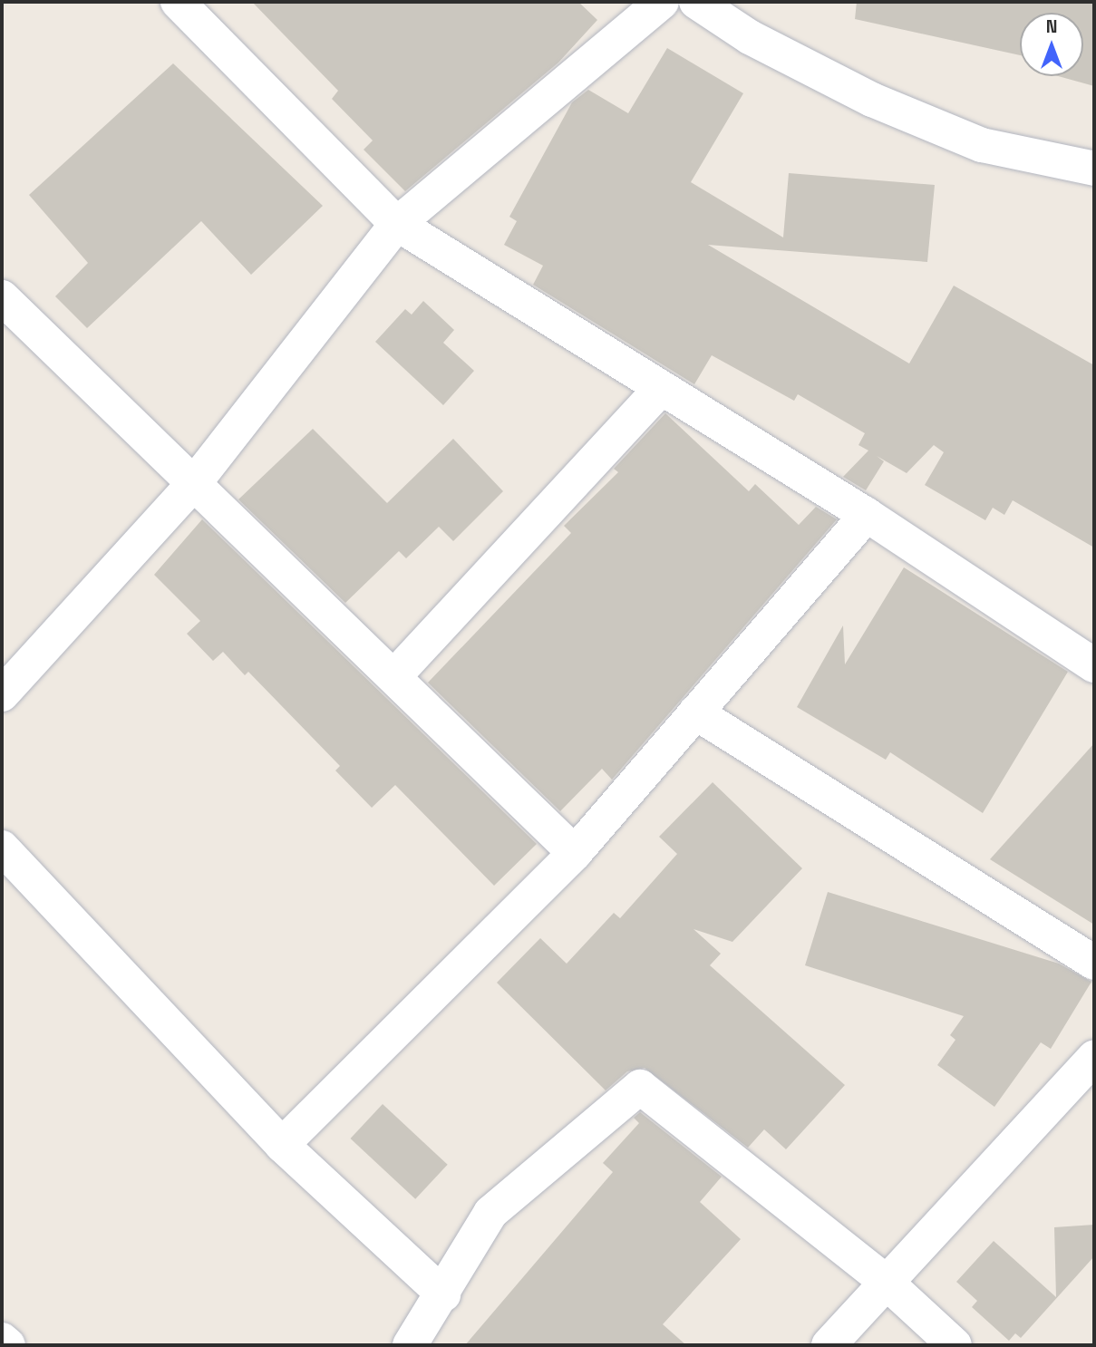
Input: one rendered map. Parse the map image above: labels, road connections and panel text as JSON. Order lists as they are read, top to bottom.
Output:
{
  "north": "top"
}
